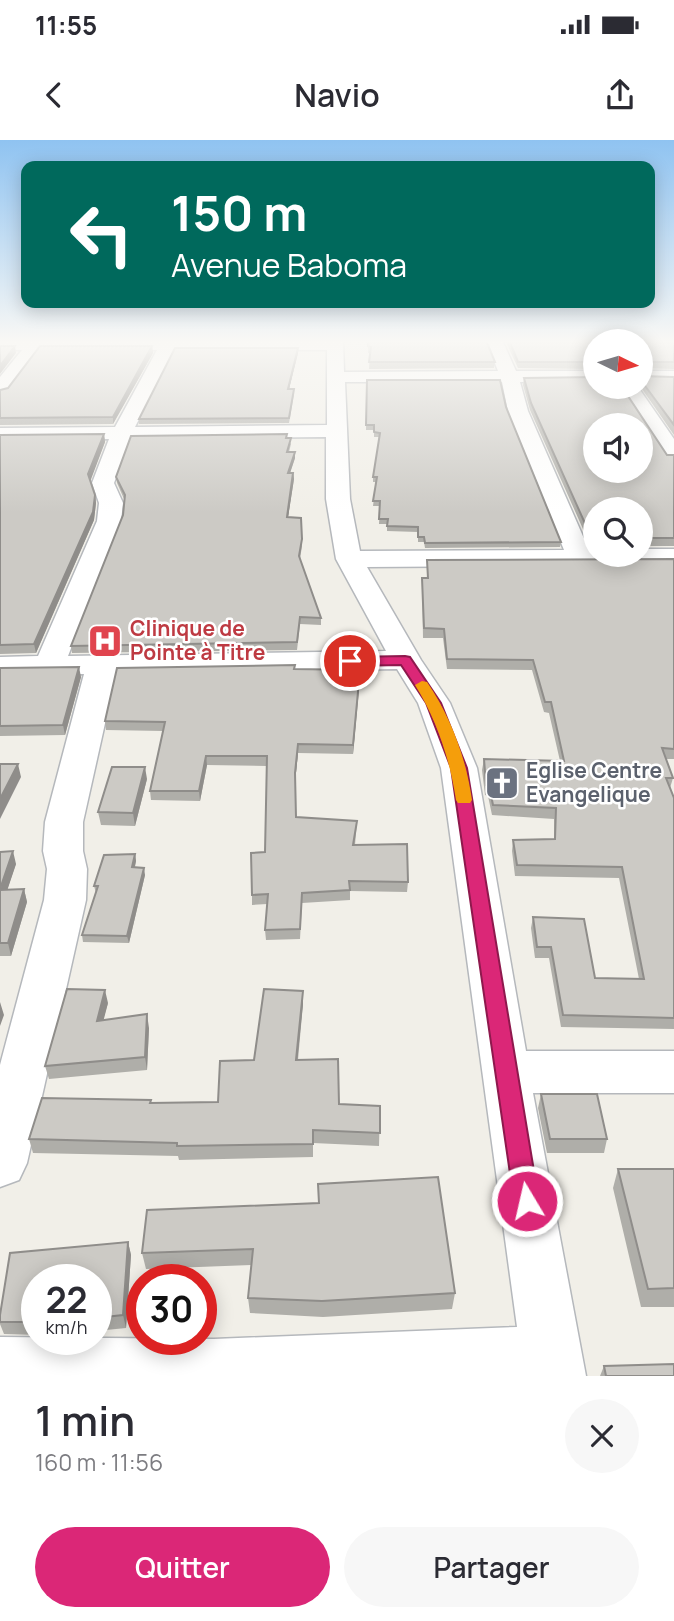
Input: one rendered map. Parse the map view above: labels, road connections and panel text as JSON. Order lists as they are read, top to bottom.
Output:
{
  "places": {
    "hospital": ["Clinique de Pointe à Titre"],
    "church": ["Eglise Centre Evangelique"]
  },
  "north": "right",
  "page": {
    "status": "11:55",
    "header": "Navio",
    "turn": ["150 m", "Avenue Baboma"],
    "speed": "22 km/h",
    "limit": "30",
    "heading": ["1 min", "160 m · 11:56"],
    "buttons": ["Quitter", "Partager"]
  }
}
